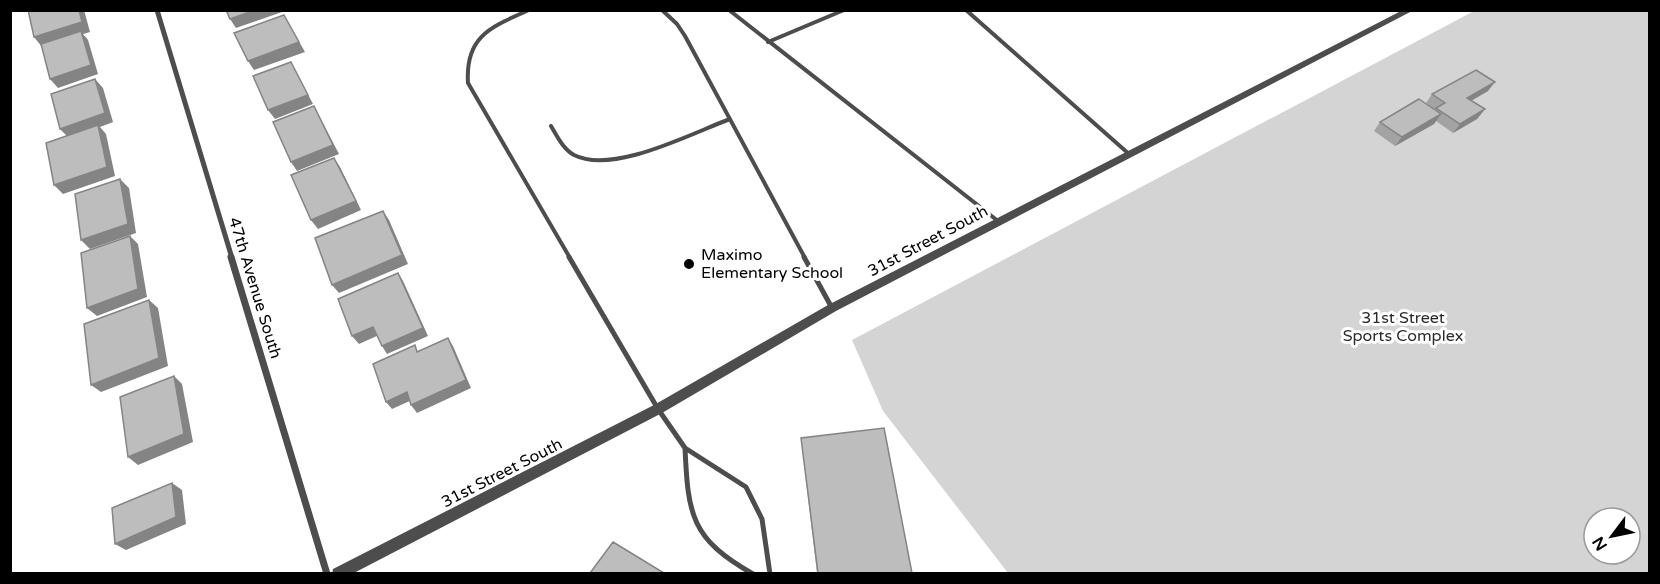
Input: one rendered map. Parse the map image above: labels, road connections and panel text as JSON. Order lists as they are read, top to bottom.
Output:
{
  "streets": {
    "street": ["31st Street South", "47th Avenue South"]
  },
  "parks": ["31st Street Sports Complex"],
  "places": ["Maximo Elementary School"],
  "north": "bottom left"
}
